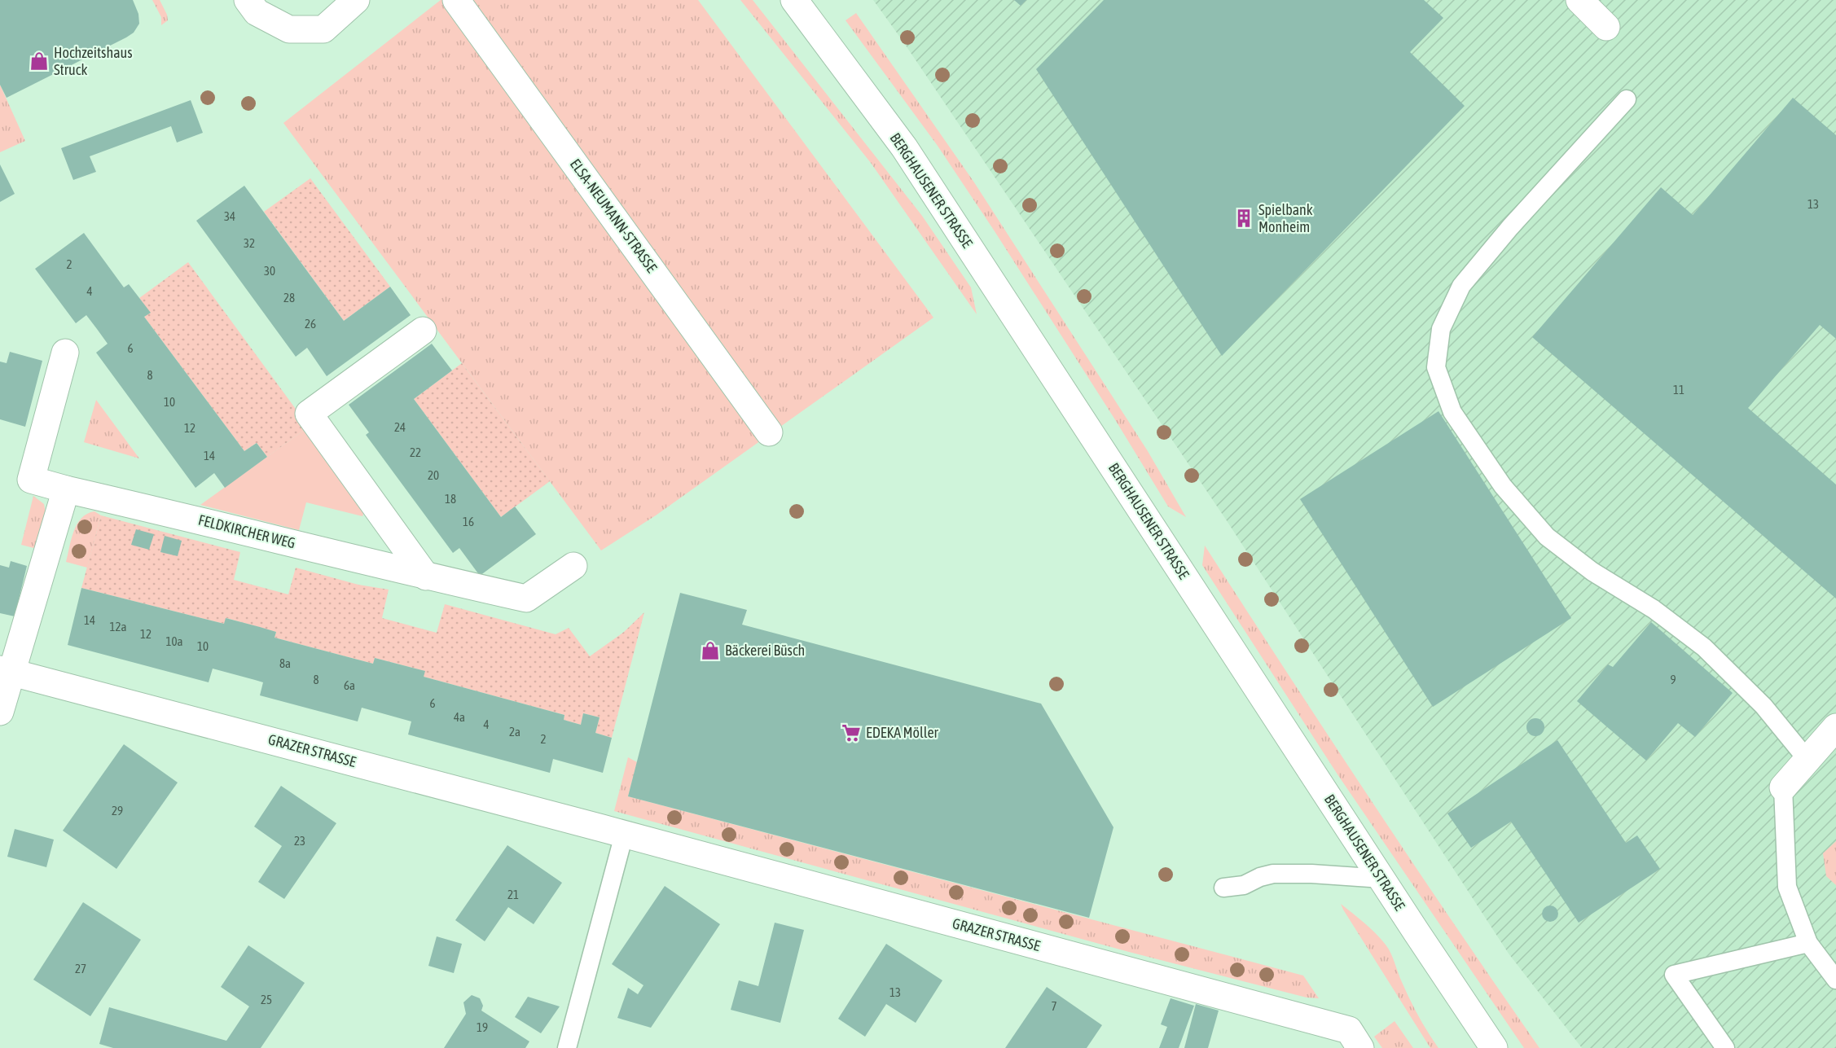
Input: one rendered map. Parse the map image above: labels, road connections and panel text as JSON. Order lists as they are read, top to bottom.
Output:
{
  "streets": {
    "street": [
      "BERGHAUSENER STRASSE",
      "ELSA-NEUMANN-STRASSE",
      "FELDKIRCHER WEG",
      "GRAZER STRASSE"
    ]
  },
  "places": {
    "shop": ["Hochzeitshaus Struck", "Bäckerei Büsch"],
    "building": ["Spielbank Monheim"],
    "supermarket": ["EDEKA Möller"]
  },
  "house_numbers": [
    "13",
    "34",
    "32",
    "2",
    "30",
    "4",
    "28",
    "26",
    "6",
    "8",
    "11",
    "10",
    "24",
    "12",
    "22",
    "14",
    "20",
    "18",
    "16",
    "14",
    "12a",
    "12",
    "10a",
    "10",
    "8a",
    "8",
    "9",
    "6a",
    "6",
    "4a",
    "4",
    "2a",
    "2",
    "29",
    "23",
    "21",
    "27",
    "13",
    "25",
    "7",
    "19"
  ]
}
